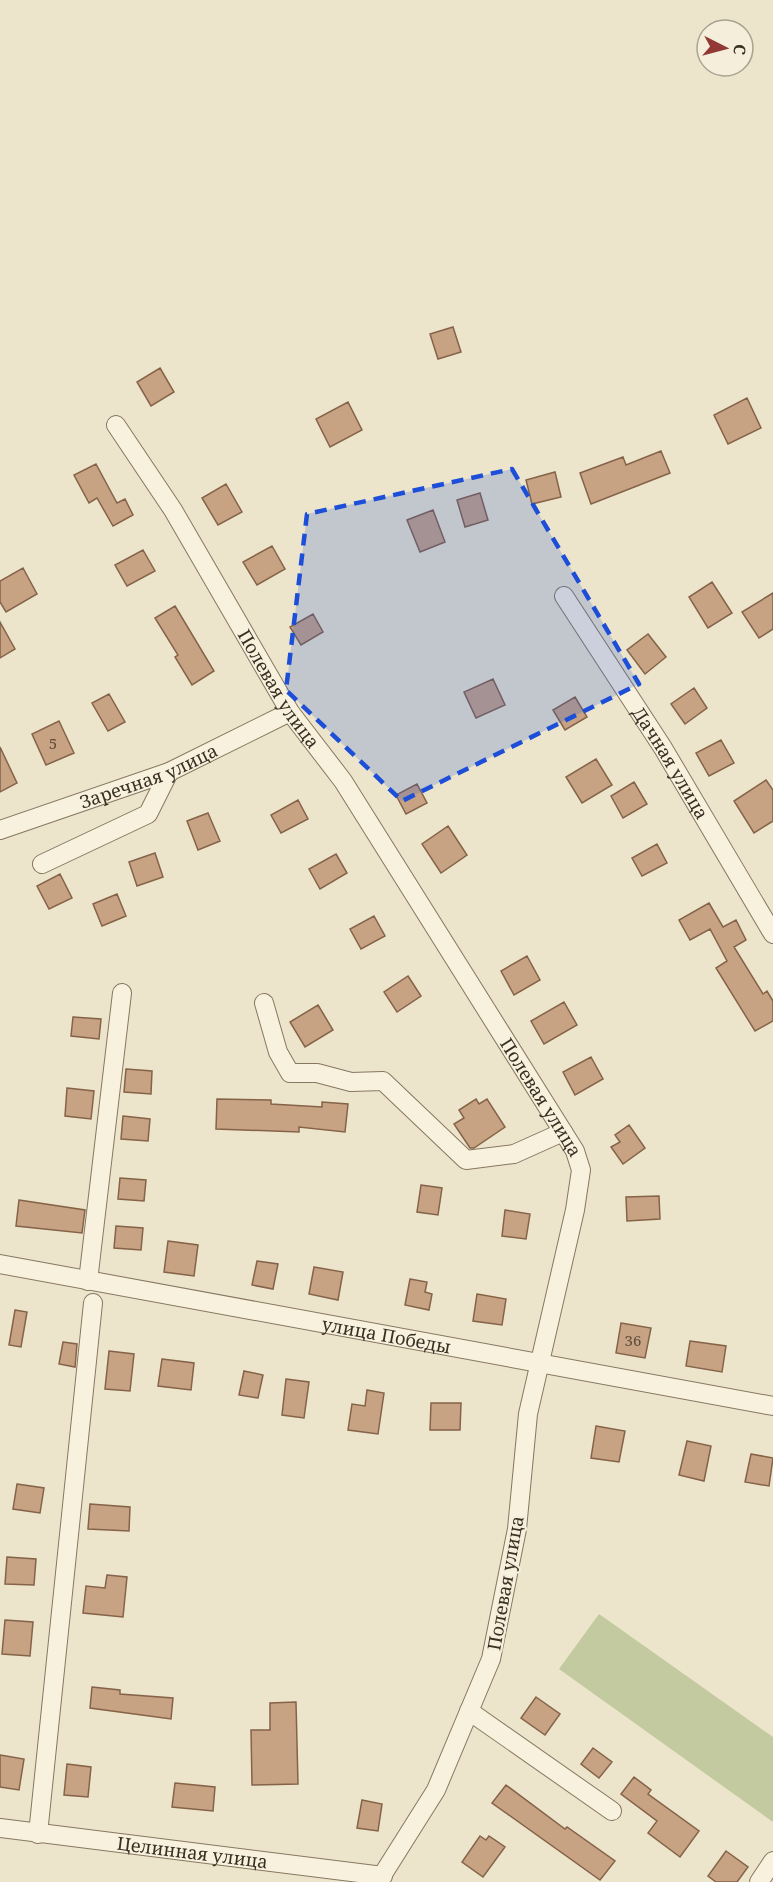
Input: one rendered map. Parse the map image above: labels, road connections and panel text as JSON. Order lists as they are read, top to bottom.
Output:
{
  "streets": {
    "street": [
      "Полевая улица",
      "Дачная улица",
      "Заречная улица",
      "улица Победы",
      "Целинная улица"
    ]
  },
  "crossings": [
    ["Полевая улица", "Заречная улица"],
    ["Полевая улица", "улица Победы"],
    ["Полевая улица", "Целинная улица"]
  ],
  "house_numbers": ["5", "36"],
  "north": "right"
}
